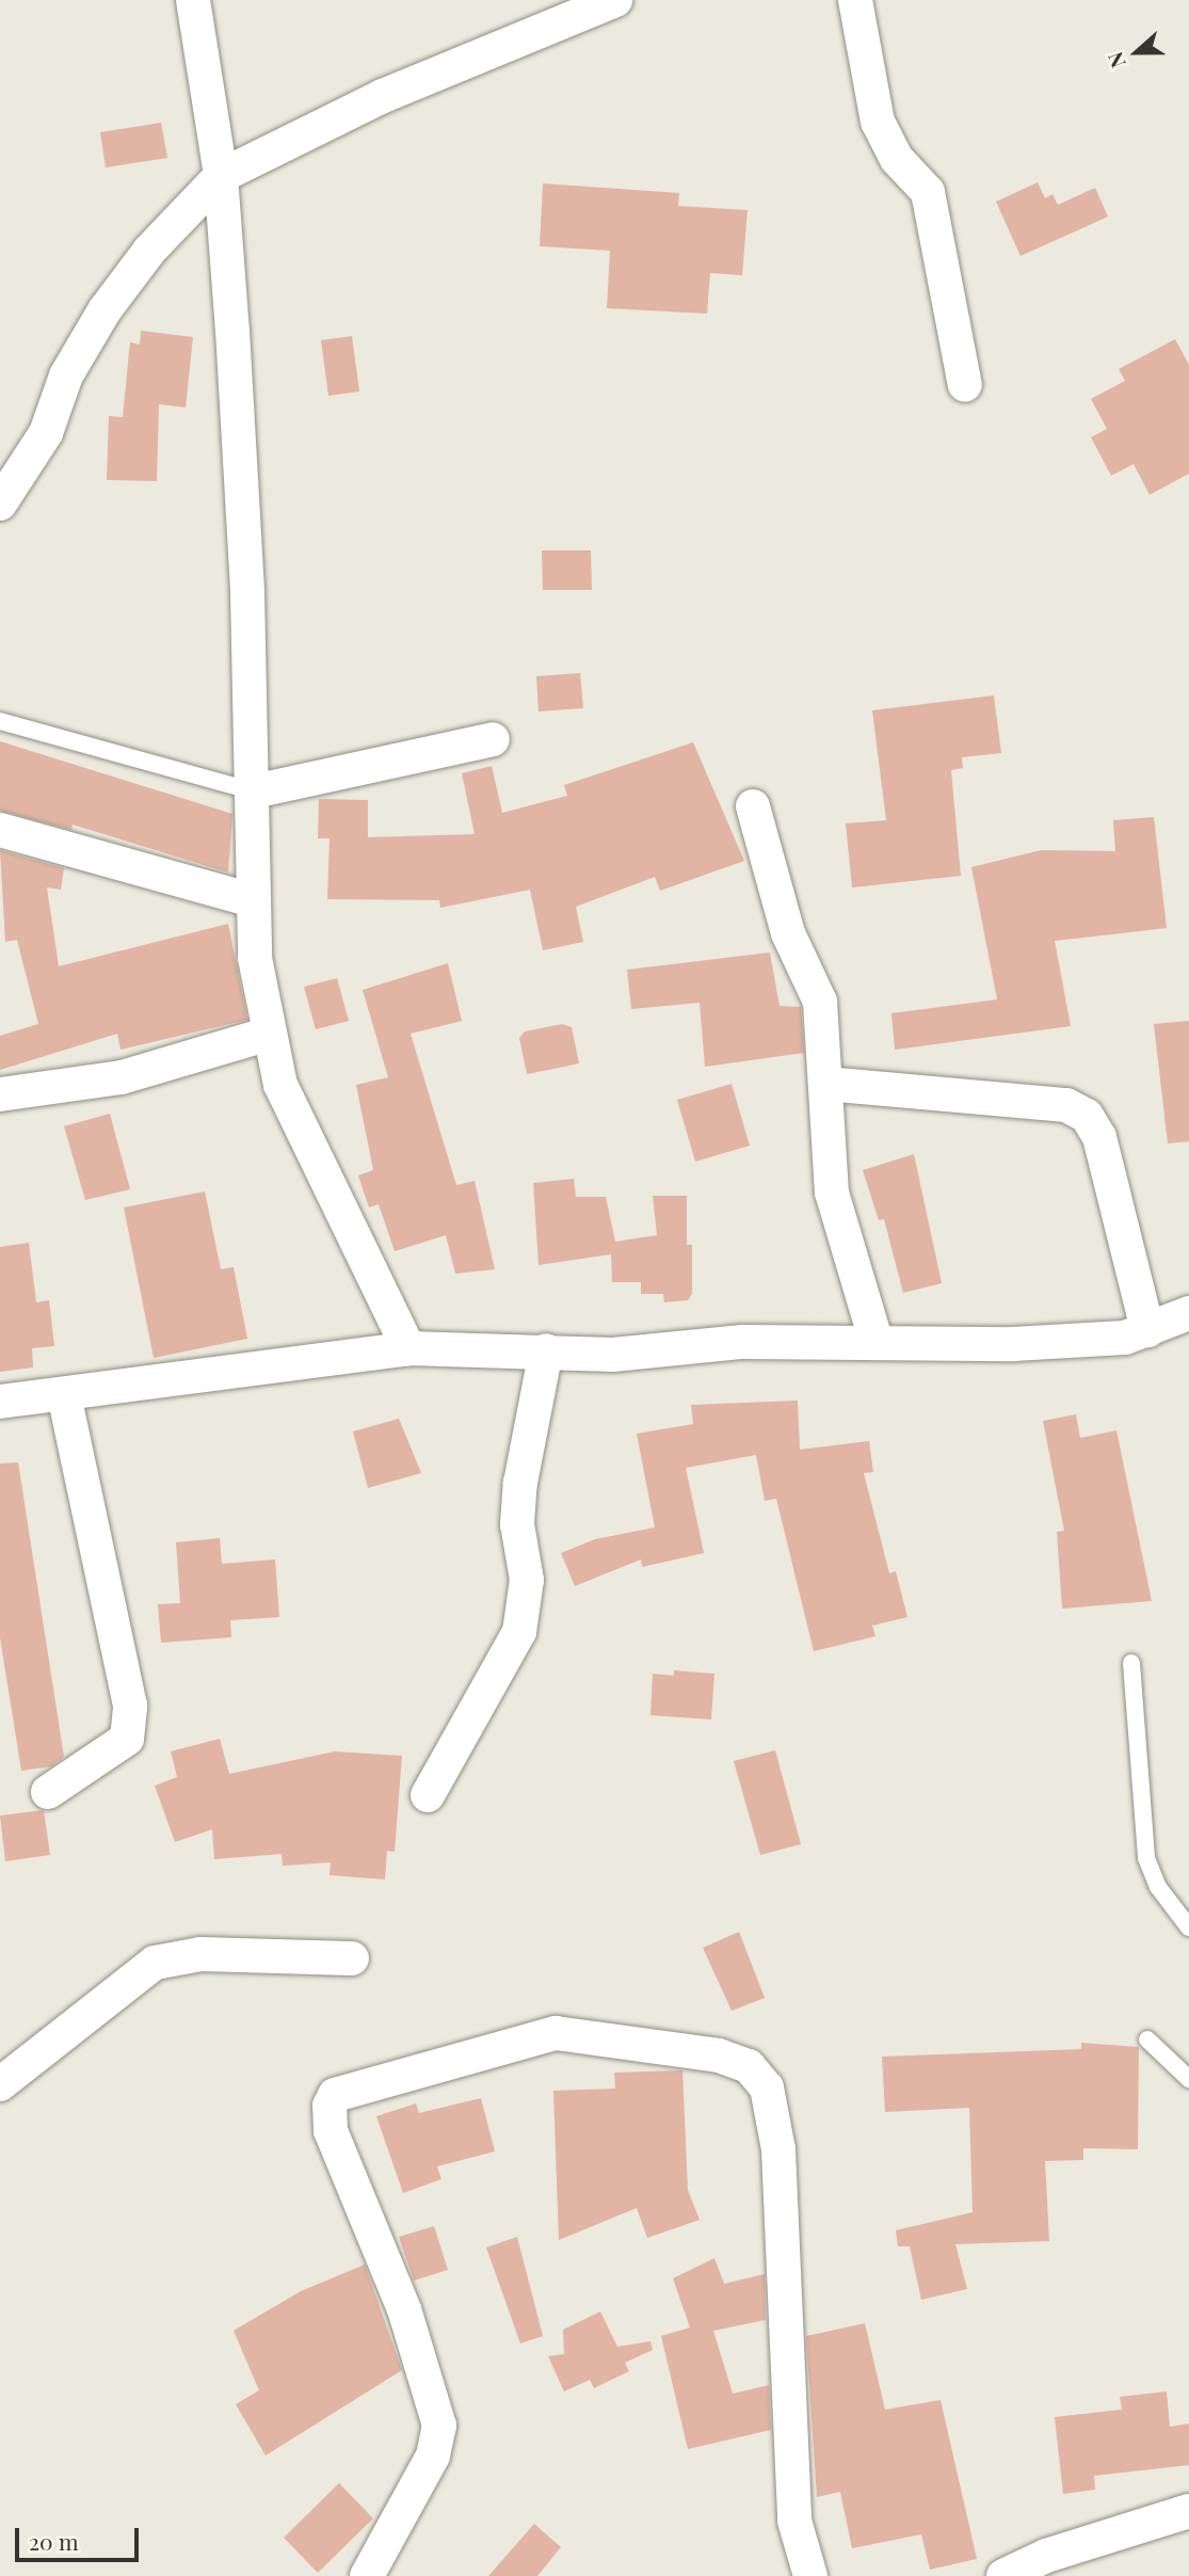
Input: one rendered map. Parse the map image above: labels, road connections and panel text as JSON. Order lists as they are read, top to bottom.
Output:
{
  "scale_bar": "20 m",
  "north": "left"
}
